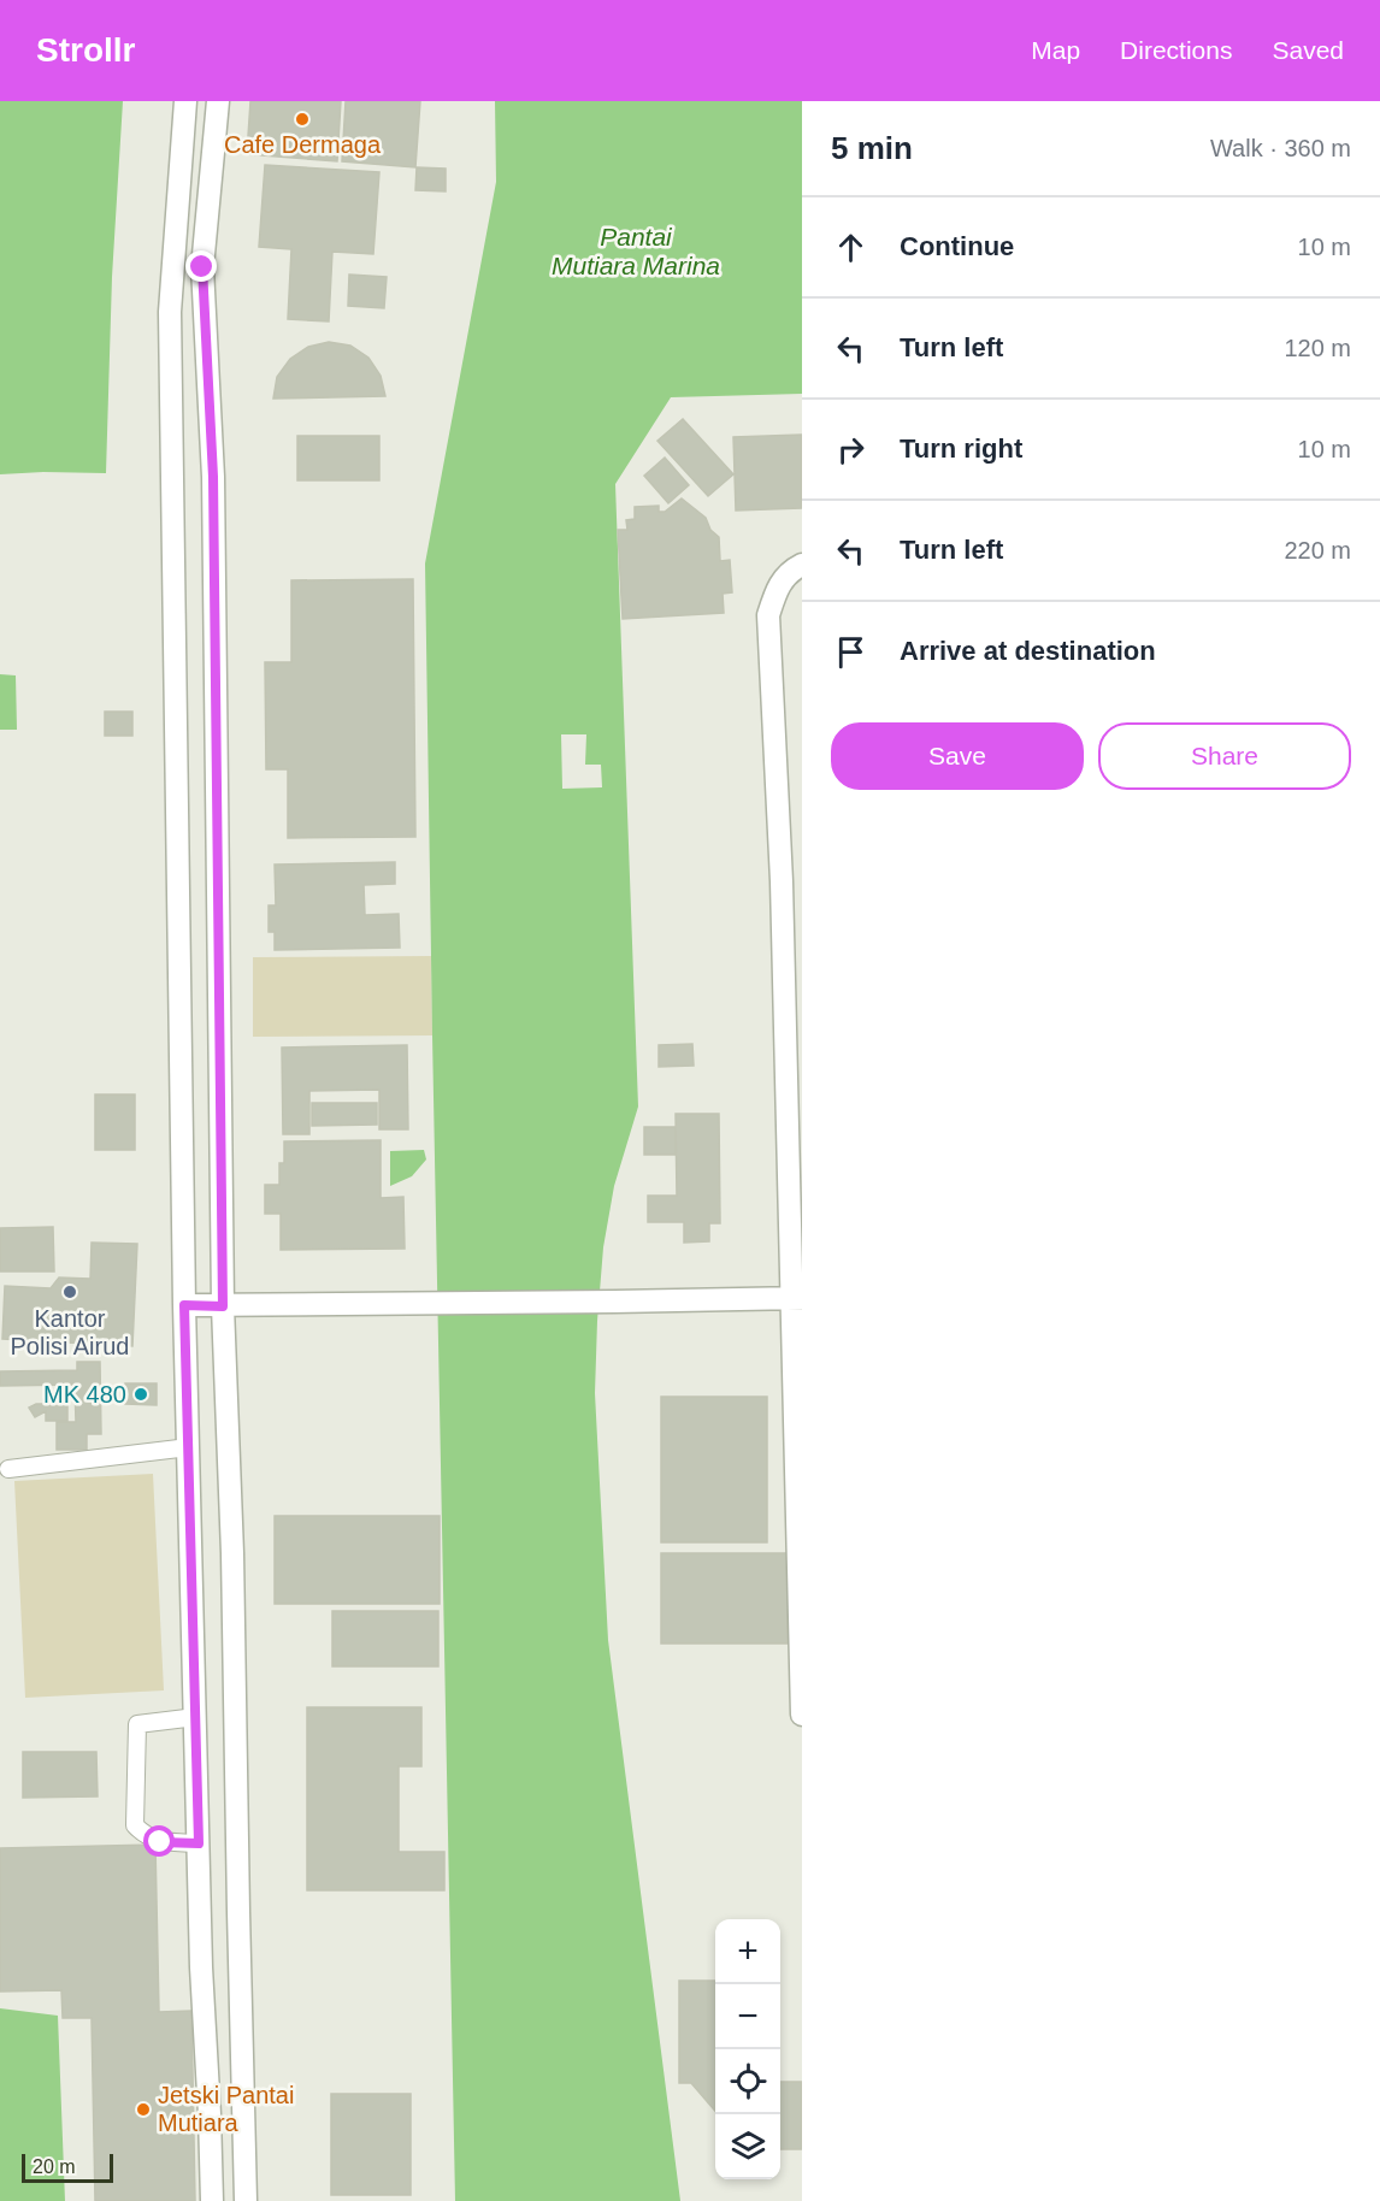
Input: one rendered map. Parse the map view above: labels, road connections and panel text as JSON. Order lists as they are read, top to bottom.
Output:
{
  "water": ["Pantai Mutiara Marina"],
  "places": [
    "Cafe Dermaga",
    "Kantor Polisi Airud",
    "MK 480",
    "Jetski Pantai Mutiara"
  ],
  "scale_bar": "20 m",
  "page": {
    "header": "Strollr",
    "nav": ["Map", "Directions", "Saved"],
    "heading": ["5 min", "Walk · 360 m"],
    "list": [
      ["Continue", "10 m"],
      ["Turn left", "120 m"],
      ["Turn right", "10 m"],
      ["Turn left", "220 m"],
      "Arrive at destination"
    ],
    "buttons": ["Save", "Share"],
    "map_buttons": ["+", "−"],
    "scale": "20 m"
  }
}
